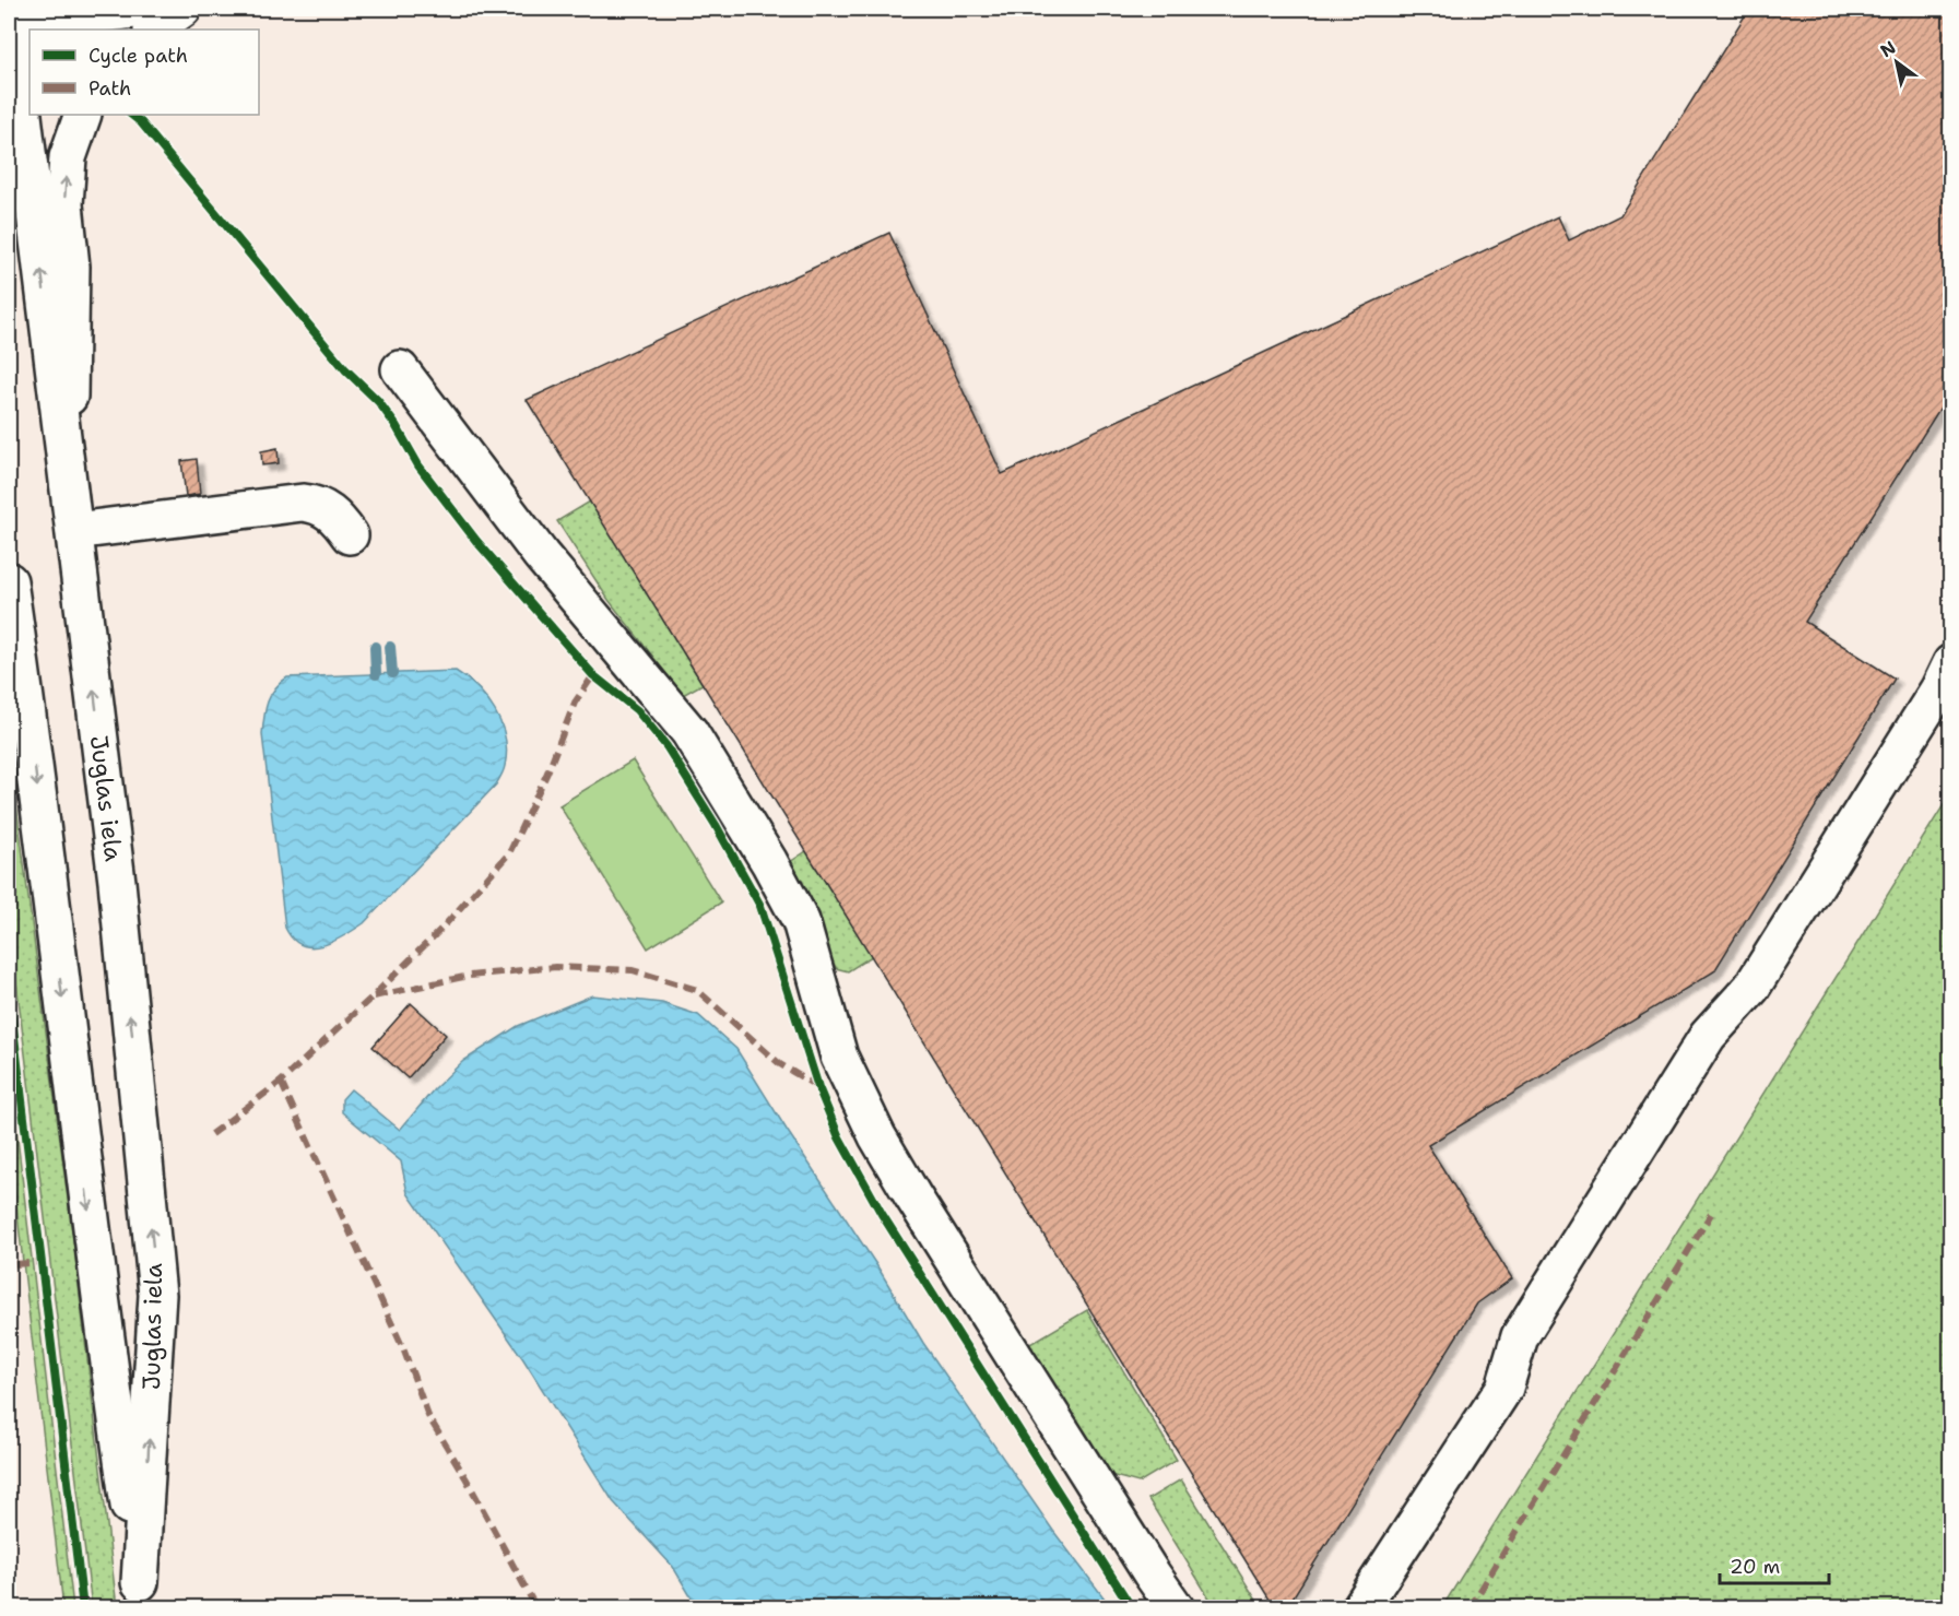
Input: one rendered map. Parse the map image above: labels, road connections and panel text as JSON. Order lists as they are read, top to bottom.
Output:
{
  "streets": {
    "main road": ["Juglas iela"]
  },
  "legend": ["Cycle path", "Path"],
  "scale_bar": "20 m",
  "north": "top left"
}
